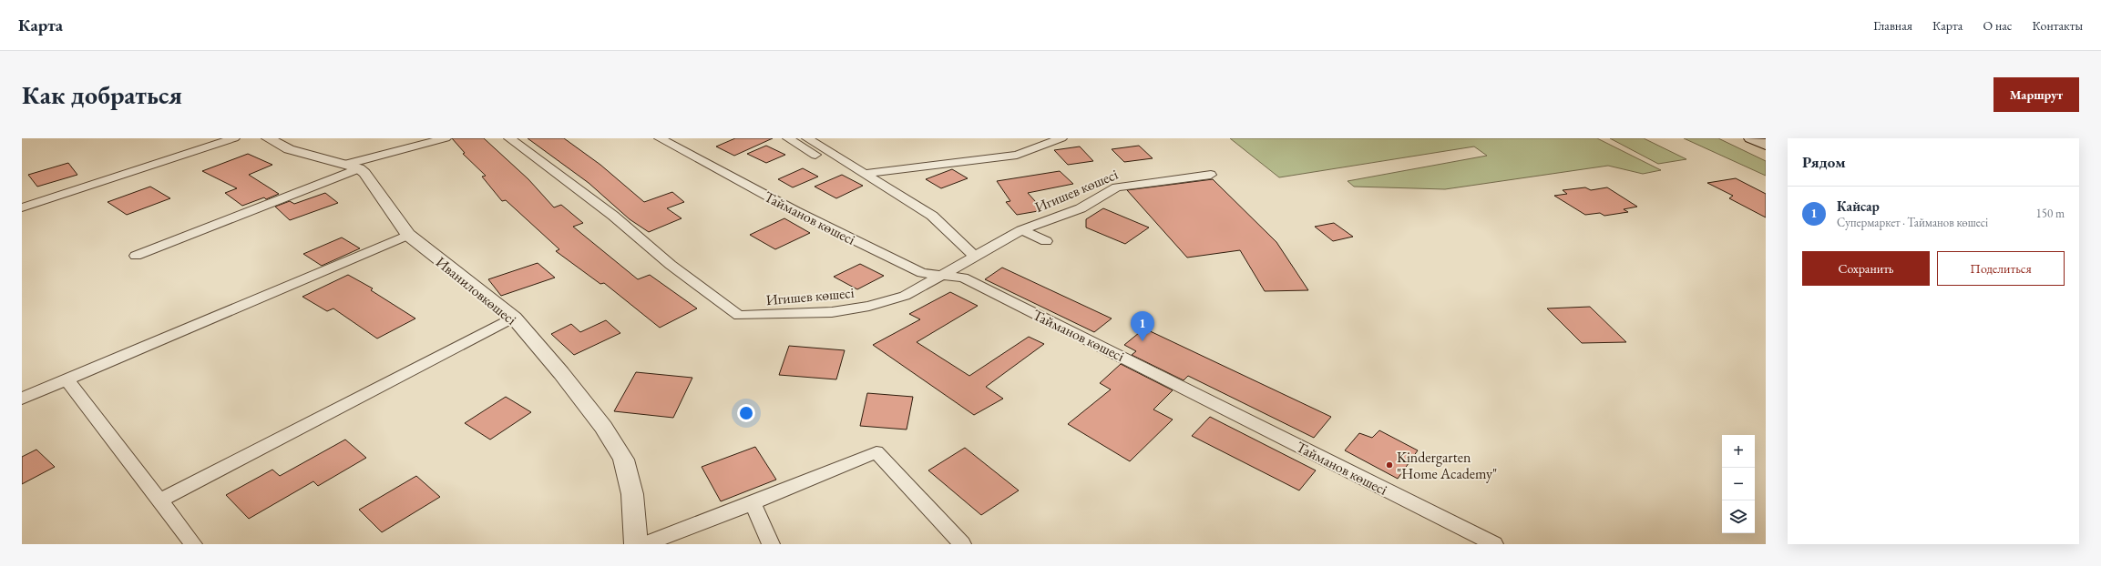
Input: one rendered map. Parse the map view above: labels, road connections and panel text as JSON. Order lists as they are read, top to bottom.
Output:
{
  "streets": {
    "street": ["Игишев көшесі", "Тайманов көшесі", "Иваниловкөшесі"]
  },
  "crossings": [
    ["Игишев көшесі", "Тайманов көшесі"]
  ],
  "places": ["Kindergarten \"Home Academy\""],
  "page": {
    "header": "Карта",
    "nav": [
      "Главная",
      "Карта",
      "О нас",
      "Контакты"
    ],
    "buttons": [
      "Маршрут",
      ["Сохранить", "Поделиться"]
    ],
    "title": "Как добраться",
    "heading": "Рядом",
    "list": [
      {
        "mark": "1",
        "name": "Кайсар",
        "note": "Супермаркет · Тайманов көшесі",
        "value": "150 m"
      }
    ],
    "pins": "1",
    "map_buttons": ["+", "−"]
  }
}
